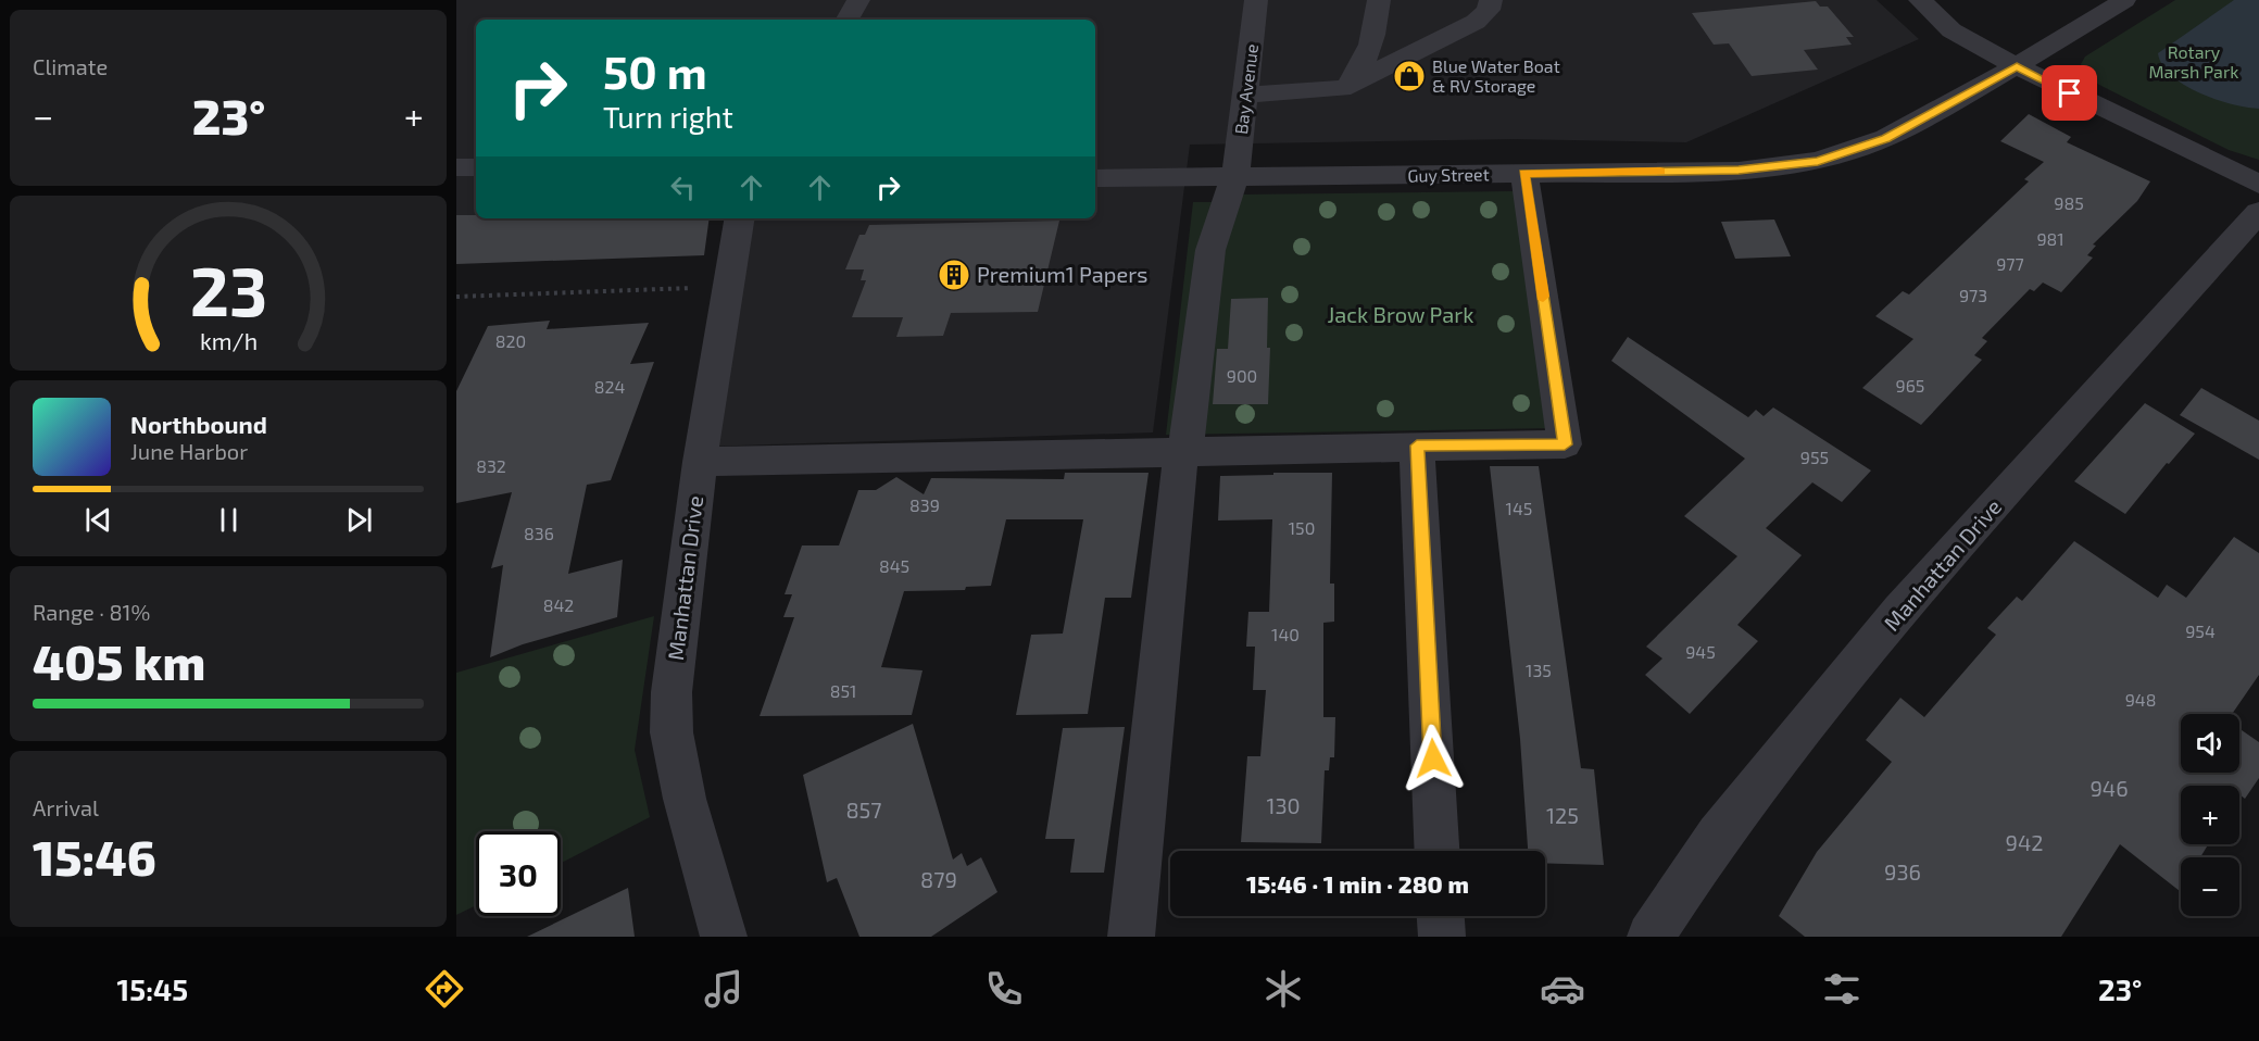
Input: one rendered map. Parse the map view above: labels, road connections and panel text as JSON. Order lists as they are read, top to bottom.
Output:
{
  "streets": {
    "street": ["Bay Avenue", "Guy Street", "Manhattan Drive"]
  },
  "crossings": [
    ["Bay Avenue", "Guy Street"]
  ],
  "parks": ["Rotary Marsh Park", "Jack Brow Park"],
  "places": {
    "shop": ["Blue Water Boat & RV Storage"],
    "building": ["Premium1 Papers"]
  },
  "house_numbers": [
    "985",
    "981",
    "977",
    "973",
    "820",
    "900",
    "965",
    "824",
    "955",
    "832",
    "839",
    "145",
    "150",
    "836",
    "845",
    "842",
    "954",
    "140",
    "945",
    "135",
    "851",
    "948",
    "946",
    "130",
    "857",
    "125",
    "942",
    "936",
    "879"
  ],
  "page": {
    "tile": [
      "Climate",
      ["Range · 81%", "405 km"],
      ["Arrival", "15:46"]
    ],
    "turn": ["50 m", "Turn right"],
    "heat": ["−", "23°", "+"],
    "song": ["Northbound", "June Harbor"],
    "map_buttons": ["+", "−"],
    "limit": "30",
    "trip": "15:46 · 1 min · 280 m",
    "tabs": ["15:45", "23°"],
    "gauge": ["23", "km/h"]
  }
}
